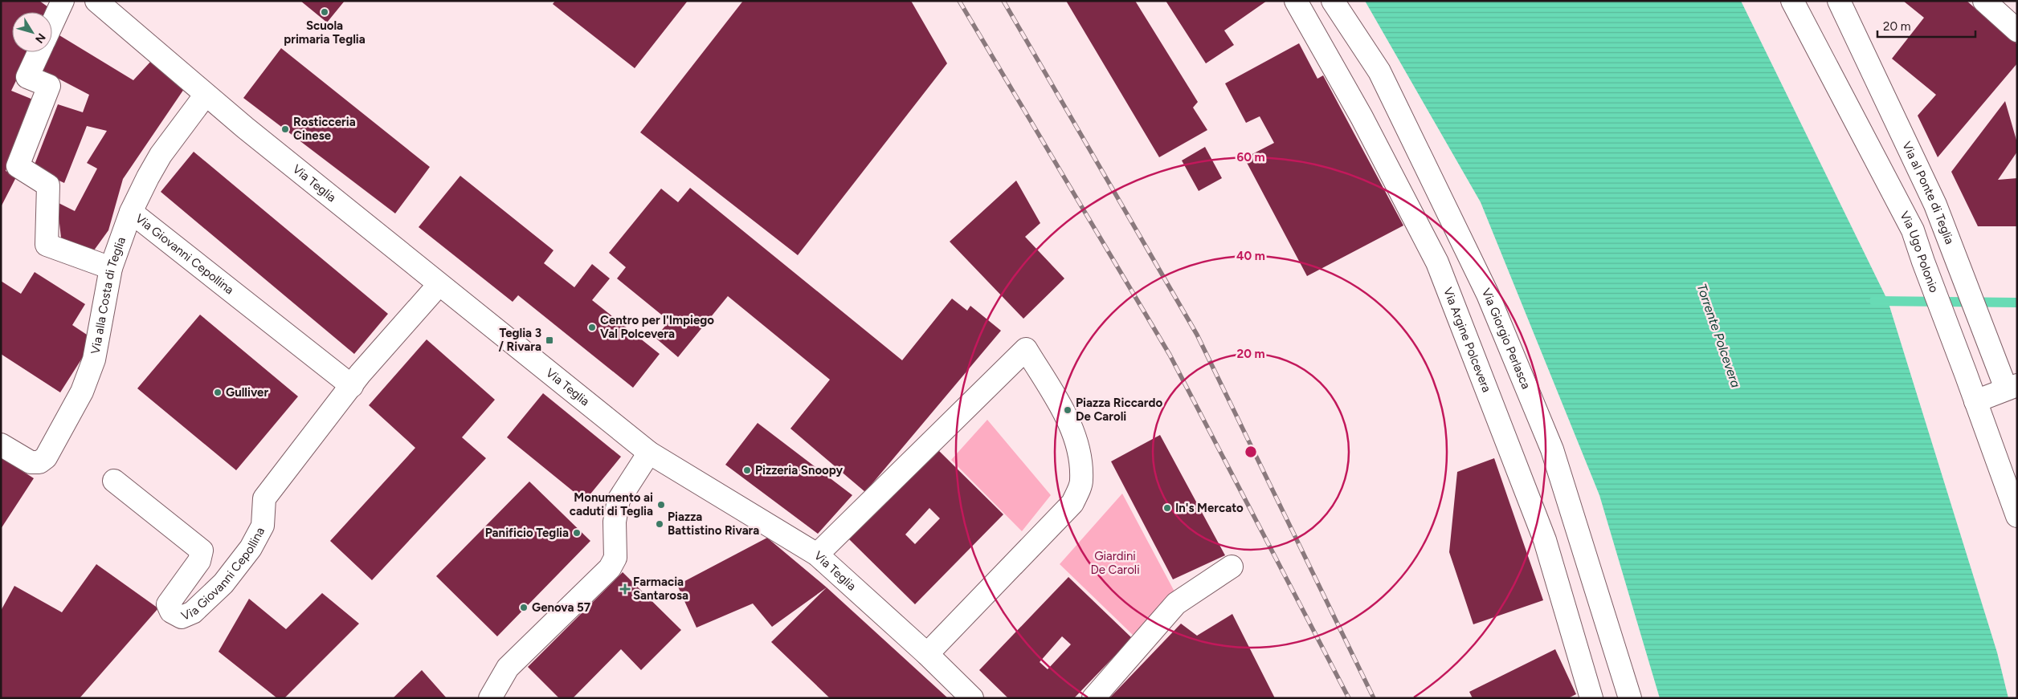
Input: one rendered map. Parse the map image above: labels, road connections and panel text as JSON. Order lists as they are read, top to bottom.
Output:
{
  "streets": {
    "street": [
      "Via Teglia",
      "Via al Ponte di Teglia",
      "Via Ugo Polonio",
      "Via Giovanni Cepollina",
      "Via alla Costa di Teglia",
      "Via Giorgio Perlasca",
      "Via Argine Polcevera"
    ]
  },
  "crossings": [
    ["Via Teglia", "Via Giovanni Cepollina"],
    ["Via Teglia", "Via alla Costa di Teglia"],
    ["Via Giovanni Cepollina", "Via alla Costa di Teglia"]
  ],
  "water": ["Torrente Polcevera"],
  "parks": ["Giardini De Caroli"],
  "places": {
    "other": [
      "Scuola primaria Teglia",
      "Rosticceria Cinese",
      "Centro per l'Impiego Val Polcevera",
      "Gulliver",
      "Piazza Riccardo De Caroli",
      "Pizzeria Snoopy",
      "Monumento ai caduti di Teglia",
      "In's Mercato",
      "Piazza Battistino Rivara",
      "Panificio Teglia",
      "Genova 57"
    ],
    "transit": ["Teglia 3 / Rivara"],
    "health": ["Farmacia Santarosa"]
  },
  "scale_bar": "20 m",
  "north": "bottom right",
  "rings": ["60 m", "40 m", "20 m"]
}
